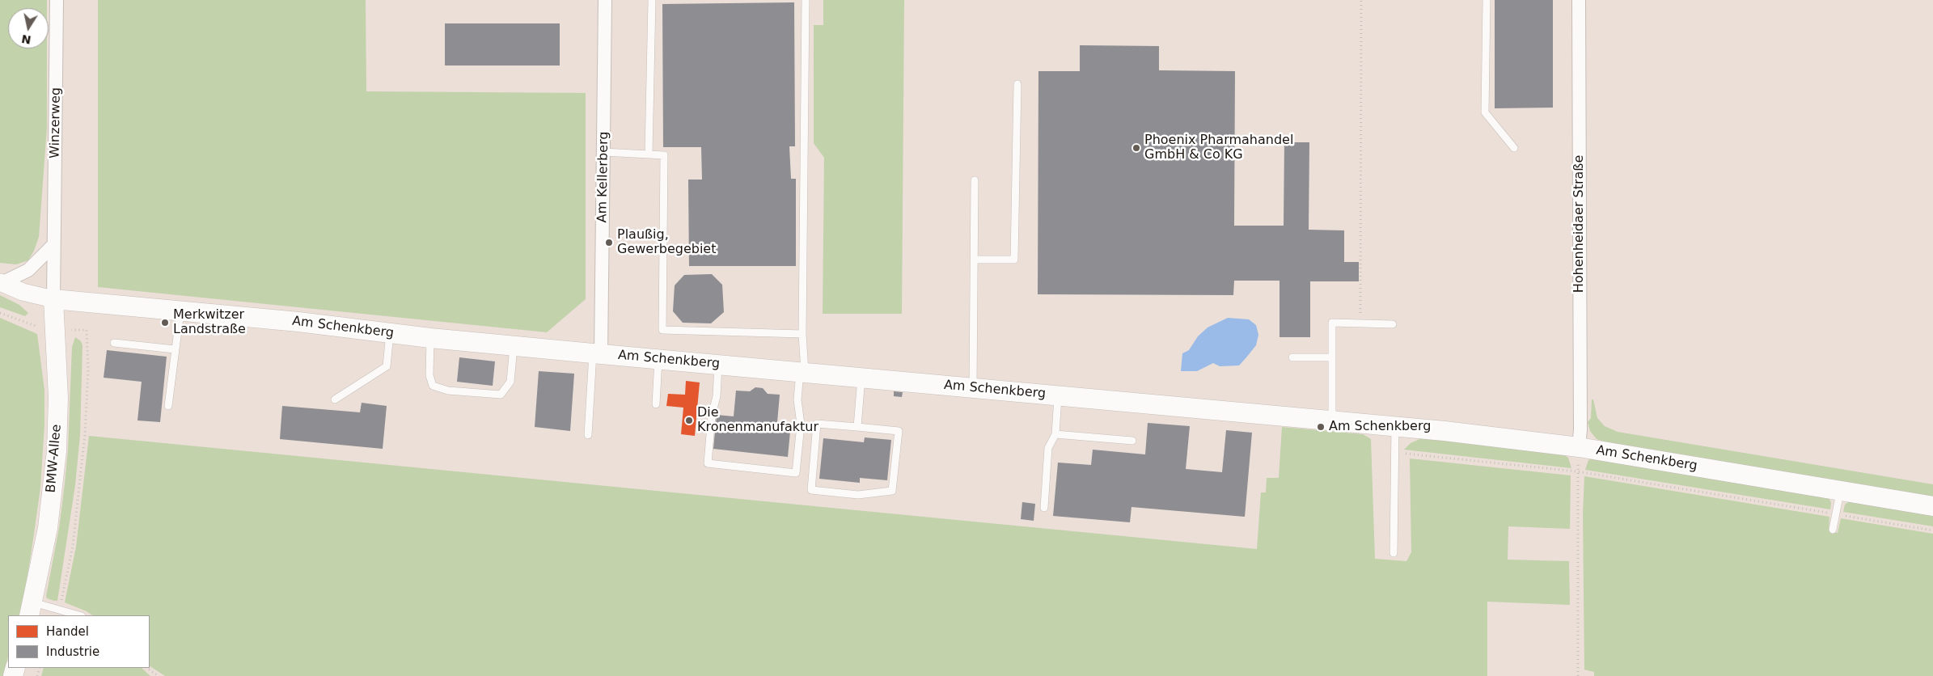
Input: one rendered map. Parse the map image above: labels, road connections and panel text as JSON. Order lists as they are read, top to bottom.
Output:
{
  "streets": {
    "main road": ["Am Schenkberg", "BMW-Allee"],
    "street": ["Winzerweg", "Am Kellerberg", "Hohenheidaer Straße"]
  },
  "crossings": [
    ["Winzerweg", "Am Schenkberg"],
    ["Winzerweg", "BMW-Allee"],
    ["Am Kellerberg", "Am Schenkberg"],
    ["Hohenheidaer Straße", "Am Schenkberg"],
    ["Am Schenkberg", "BMW-Allee"]
  ],
  "places": [
    "Phoenix Pharmahandel GmbH & Co KG",
    "Plaußig, Gewerbegebiet",
    "Merkwitzer Landstraße",
    "Die Kronenmanufaktur",
    "Am Schenkberg"
  ],
  "legend": ["Handel", "Industrie"],
  "north": "bottom"
}
